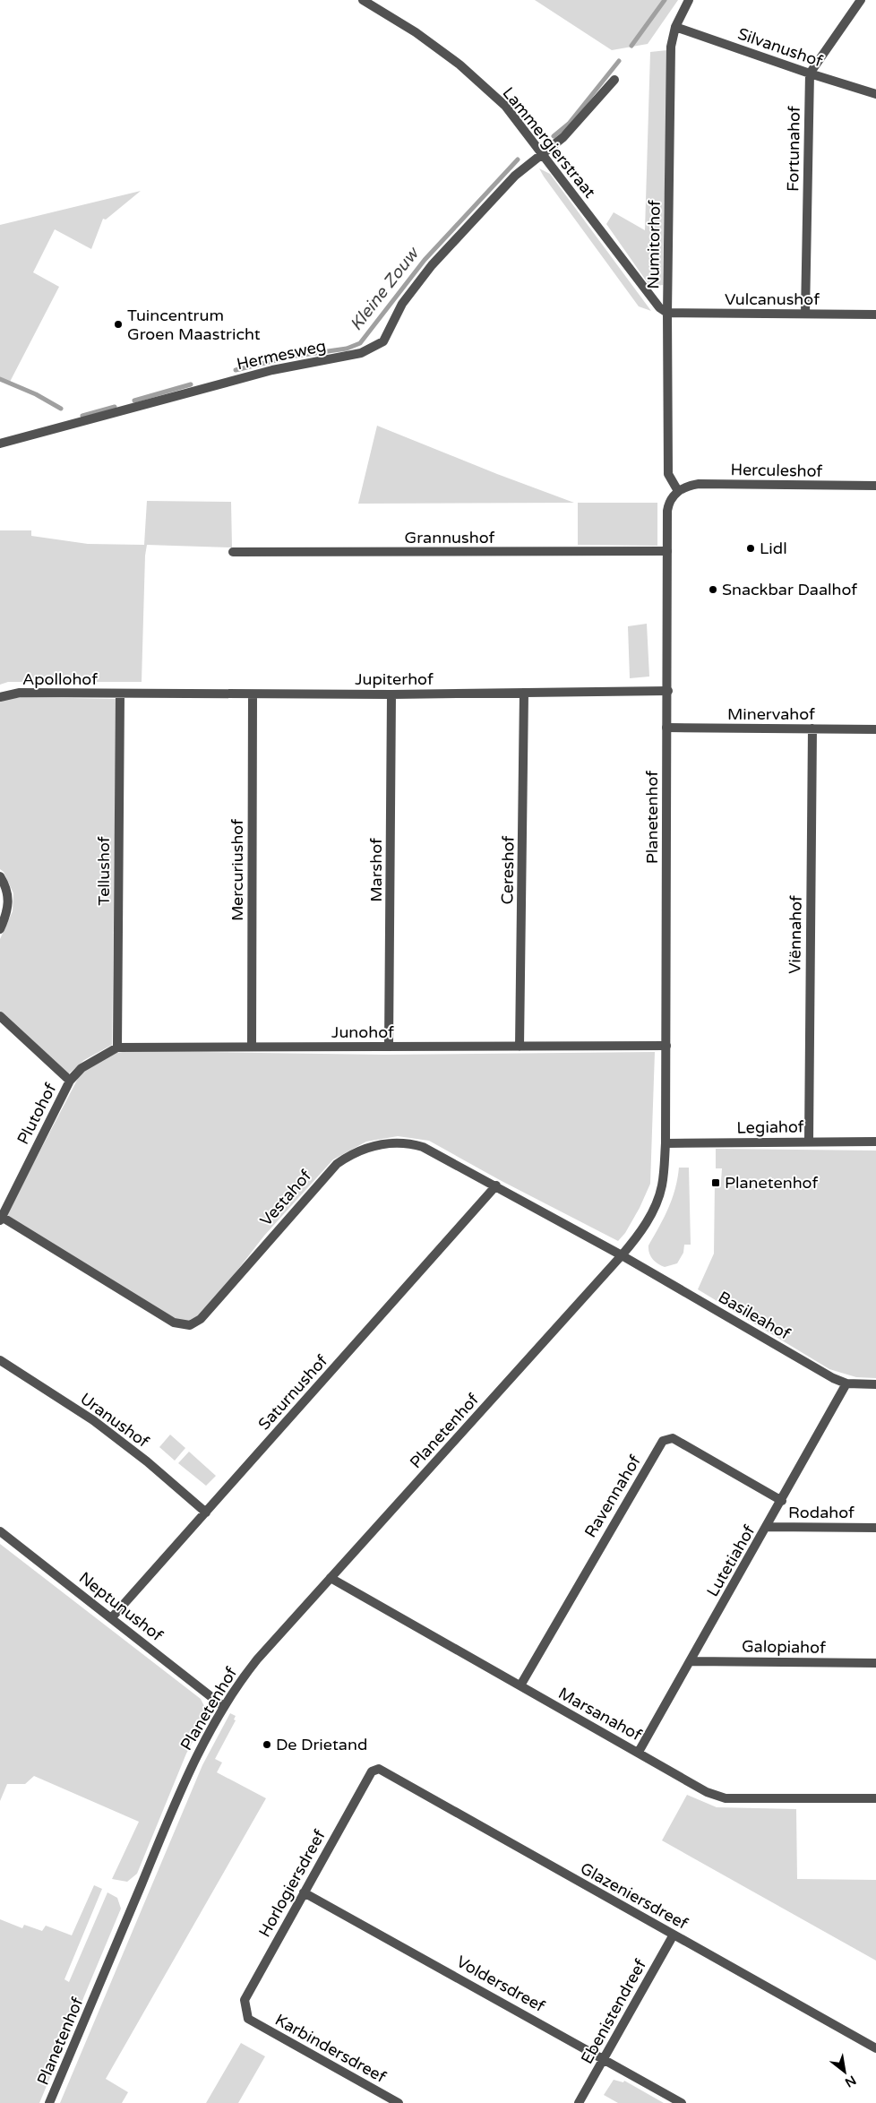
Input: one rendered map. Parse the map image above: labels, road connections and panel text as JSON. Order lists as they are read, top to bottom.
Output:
{
  "streets": {
    "street": [
      "Silvanushof",
      "Lammergierstraat",
      "Fortunahof",
      "Numitorhof",
      "Vulcanushof",
      "Hermesweg",
      "Herculeshof",
      "Grannushof",
      "Apollohof",
      "Jupiterhof",
      "Minervahof",
      "Planetenhof",
      "Mercuriushof",
      "Marshof",
      "Cereshof",
      "Tellushof",
      "Viënnahof",
      "Junohof",
      "Plutohof",
      "Legiahof",
      "Vestahof",
      "Basileahof",
      "Saturnushof",
      "Uranushof",
      "Ravennahof",
      "Rodahof",
      "Lutetiahof",
      "Neptunushof",
      "Galopiahof",
      "Marsanahof",
      "Horlogiersdreef",
      "Glazeniersdreef",
      "Voldersdreef",
      "Ebenistendreef",
      "Karbindersdreef"
    ]
  },
  "crossings": [
    ["Silvanushof", "Fortunahof"],
    ["Silvanushof", "Numitorhof"],
    ["Lammergierstraat", "Numitorhof"],
    ["Lammergierstraat", "Vulcanushof"],
    ["Lammergierstraat", "Hermesweg"],
    ["Fortunahof", "Vulcanushof"],
    ["Numitorhof", "Vulcanushof"],
    ["Numitorhof", "Herculeshof"],
    ["Numitorhof", "Planetenhof"],
    ["Herculeshof", "Planetenhof"],
    ["Grannushof", "Planetenhof"],
    ["Apollohof", "Jupiterhof"],
    ["Apollohof", "Tellushof"],
    ["Jupiterhof", "Planetenhof"],
    ["Jupiterhof", "Mercuriushof"],
    ["Jupiterhof", "Marshof"],
    ["Jupiterhof", "Cereshof"],
    ["Jupiterhof", "Tellushof"],
    ["Minervahof", "Planetenhof"],
    ["Minervahof", "Viënnahof"],
    ["Planetenhof", "Junohof"],
    ["Planetenhof", "Legiahof"],
    ["Planetenhof", "Vestahof"],
    ["Planetenhof", "Basileahof"],
    ["Planetenhof", "Neptunushof"],
    ["Planetenhof", "Marsanahof"],
    ["Mercuriushof", "Junohof"],
    ["Marshof", "Junohof"],
    ["Cereshof", "Junohof"],
    ["Tellushof", "Junohof"],
    ["Viënnahof", "Legiahof"],
    ["Junohof", "Plutohof"],
    ["Plutohof", "Vestahof"],
    ["Vestahof", "Basileahof"],
    ["Vestahof", "Saturnushof"],
    ["Basileahof", "Lutetiahof"],
    ["Saturnushof", "Uranushof"],
    ["Saturnushof", "Neptunushof"],
    ["Ravennahof", "Lutetiahof"],
    ["Ravennahof", "Marsanahof"],
    ["Rodahof", "Lutetiahof"],
    ["Lutetiahof", "Galopiahof"],
    ["Lutetiahof", "Marsanahof"],
    ["Horlogiersdreef", "Glazeniersdreef"],
    ["Horlogiersdreef", "Voldersdreef"],
    ["Horlogiersdreef", "Karbindersdreef"],
    ["Glazeniersdreef", "Ebenistendreef"],
    ["Voldersdreef", "Ebenistendreef"]
  ],
  "water": ["Kleine Zouw"],
  "places": {
    "other": [
      "Tuincentrum Groen Maastricht",
      "Lidl",
      "Snackbar Daalhof",
      "De Drietand"
    ],
    "transit": ["Planetenhof"]
  },
  "north": "bottom right"
}
